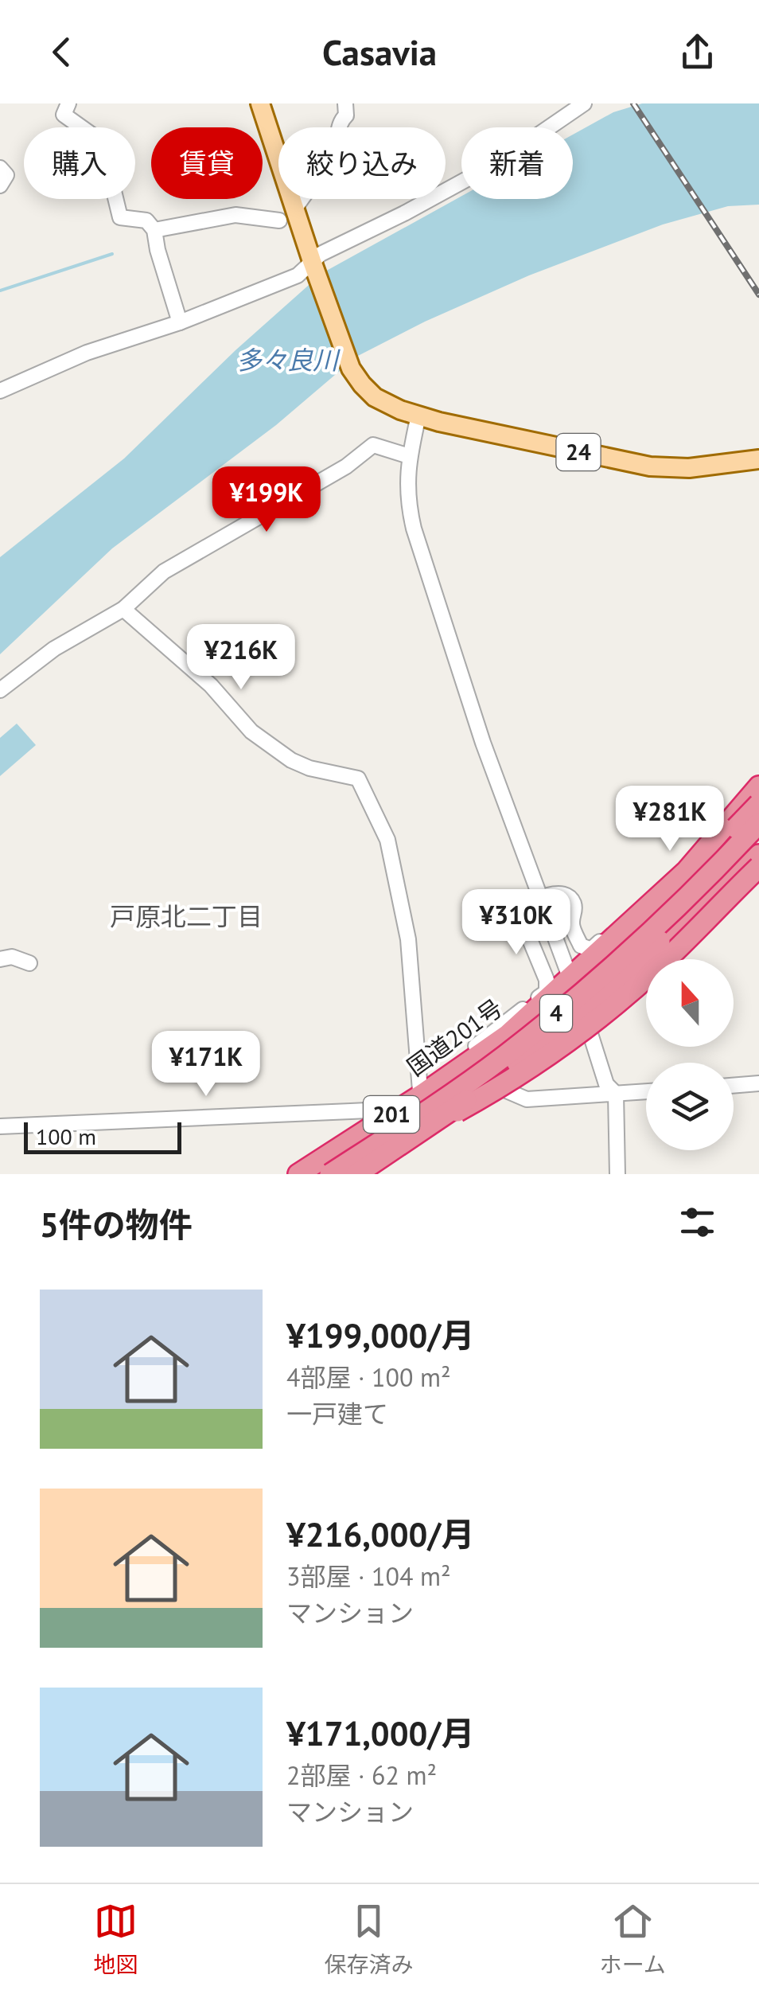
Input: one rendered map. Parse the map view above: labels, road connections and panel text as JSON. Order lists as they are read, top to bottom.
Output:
{
  "streets": {
    "highway": ["4", "国道201号", "201"],
    "main road": ["24"]
  },
  "districts": ["戸原北二丁目"],
  "water": ["多々良川"],
  "scale_bar": "100 m",
  "north": "top",
  "page": {
    "header": "Casavia",
    "chip": [
      "購入",
      "賃貸",
      "絞り込み",
      "新着"
    ],
    "price": [
      "¥199K",
      "¥216K",
      "¥281K",
      "¥310K",
      "¥171K"
    ],
    "scale": "100 m",
    "heading": "5件の物件",
    "list": [
      {
        "name": "¥199,000/月",
        "note": "4部屋 · 100 m² · 一戸建て"
      },
      {
        "name": "¥216,000/月",
        "note": "3部屋 · 104 m² · マンション"
      },
      {
        "name": "¥171,000/月",
        "note": "2部屋 · 62 m² · マンション"
      }
    ],
    "tabs": ["地図", "保存済み", "ホーム"]
  }
}
